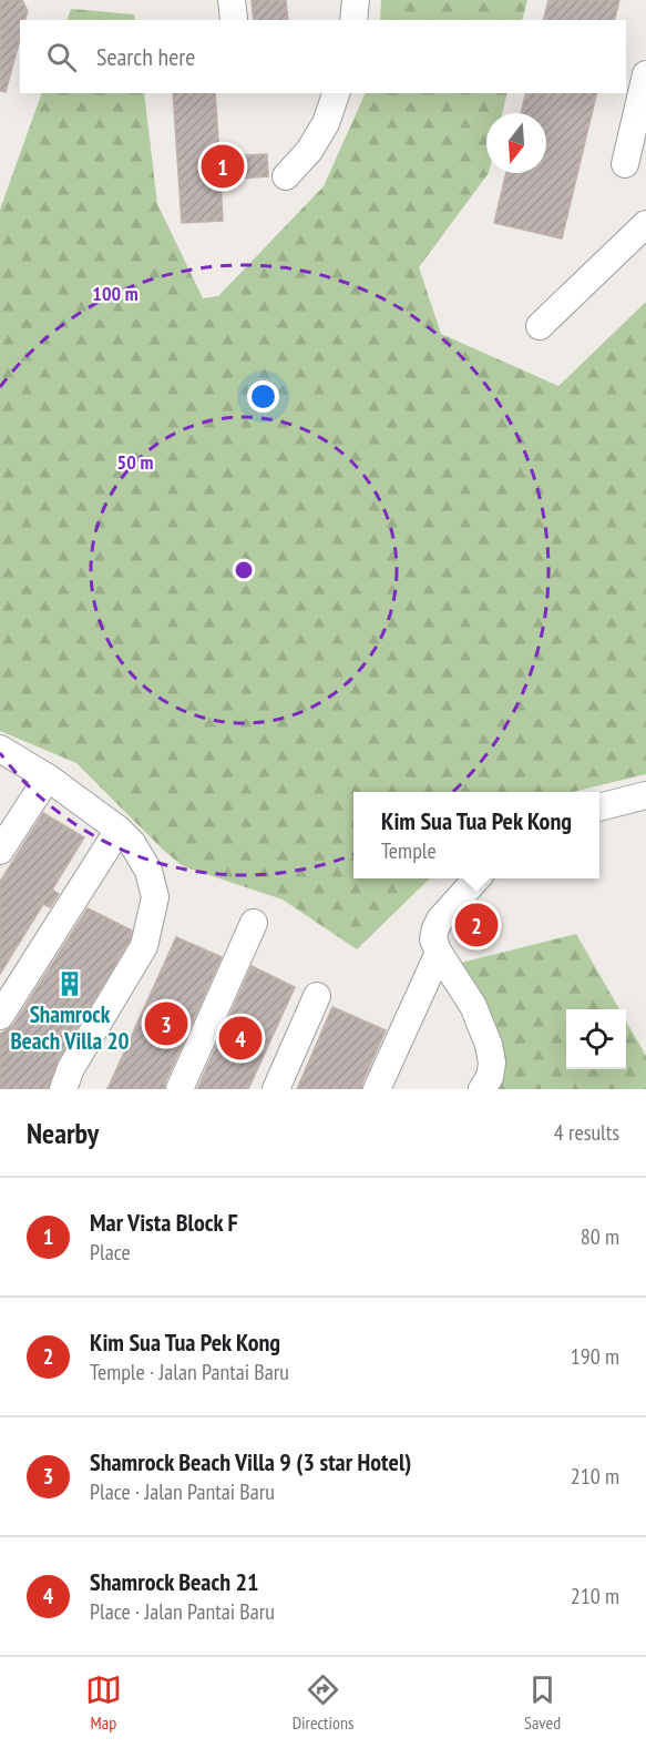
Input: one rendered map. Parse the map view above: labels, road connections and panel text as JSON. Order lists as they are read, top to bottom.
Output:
{
  "places": {
    "building": ["Shamrock Beach Villa 20"]
  },
  "north": "bottom",
  "page": {
    "search": "Search here",
    "pins": [
      "1",
      "2",
      "3",
      "4"
    ],
    "popup": ["Kim Sua Tua Pek Kong", "Temple"],
    "heading": ["Nearby", "4 results"],
    "list": [
      {
        "mark": "1",
        "name": "Mar Vista Block F",
        "note": "Place",
        "value": "80 m"
      },
      {
        "mark": "2",
        "name": "Kim Sua Tua Pek Kong",
        "note": "Temple · Jalan Pantai Baru",
        "value": "190 m"
      },
      {
        "mark": "3",
        "name": "Shamrock Beach Villa 9 (3 star Hotel)",
        "note": "Place · Jalan Pantai Baru",
        "value": "210 m"
      },
      {
        "mark": "4",
        "name": "Shamrock Beach 21",
        "note": "Place · Jalan Pantai Baru",
        "value": "210 m"
      }
    ],
    "nav": ["Map", "Directions", "Saved"]
  },
  "rings": ["100 m", "50 m"]
}
